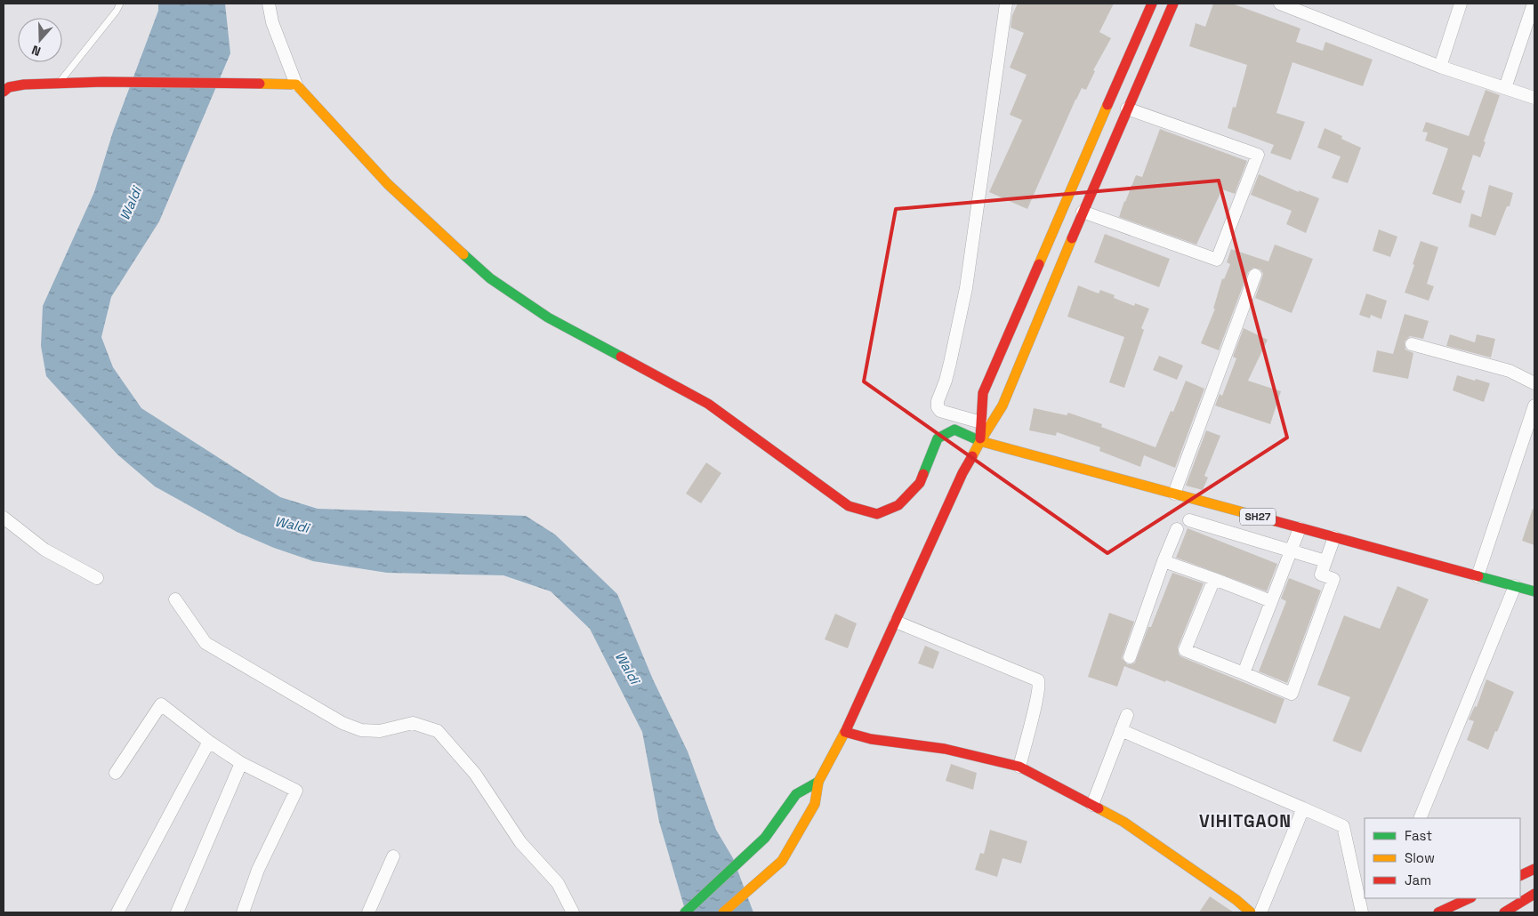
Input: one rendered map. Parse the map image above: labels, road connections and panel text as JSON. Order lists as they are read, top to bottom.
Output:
{
  "streets": {
    "main road": ["SH27"]
  },
  "districts": ["VIHITGAON"],
  "water": ["Waldi"],
  "legend": ["Fast", "Slow", "Jam"],
  "north": "bottom"
}
